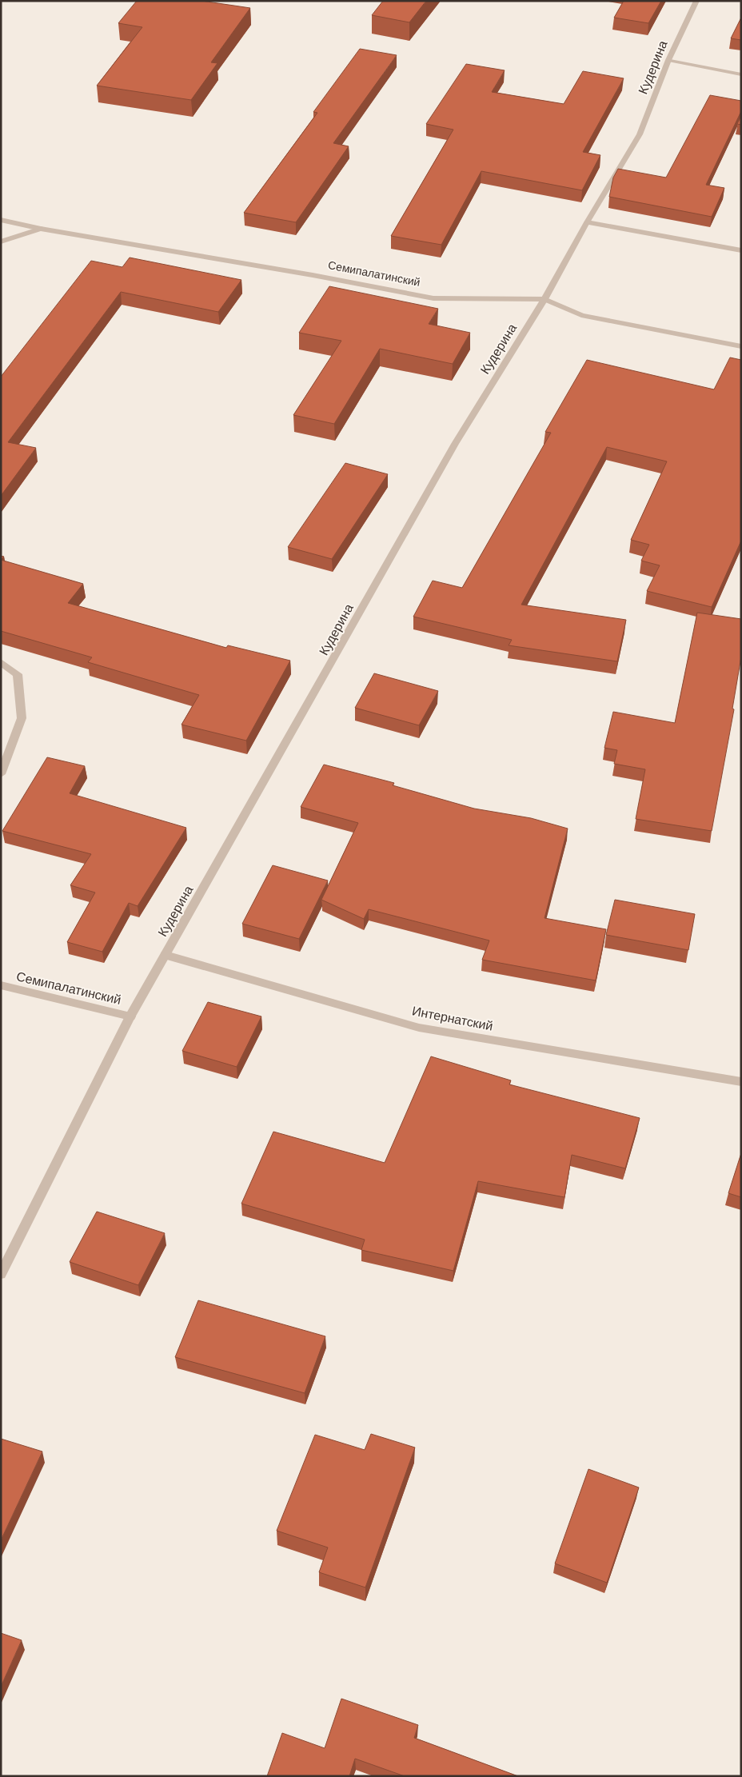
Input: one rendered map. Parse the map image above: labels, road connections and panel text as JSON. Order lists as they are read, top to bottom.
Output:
{
  "streets": {
    "street": ["Кудерина", "Семипалатинский", "Интернатский"]
  },
  "crossings": [
    ["Кудерина", "Семипалатинский"],
    ["Кудерина", "Интернатский"]
  ]
}
